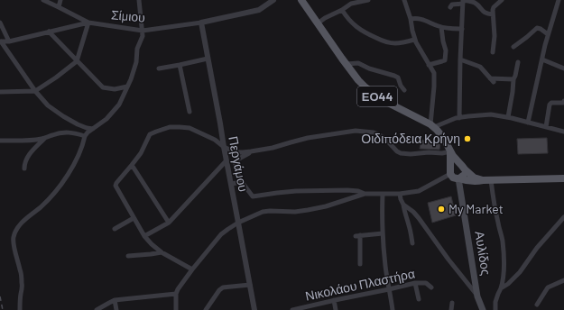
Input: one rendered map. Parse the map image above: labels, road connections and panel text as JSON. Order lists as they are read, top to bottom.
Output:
{
  "streets": {
    "main road": ["ΕΟ44", "Αυλίδος"],
    "street": ["Σίμιου", "Περγάμου", "Νικολάου Πλαστήρα"]
  },
  "crossings": [
    ["Σίμιου", "Περγάμου"],
    ["ΕΟ44", "Αυλίδος"]
  ],
  "places": ["Οιδιπόδεια Κρήνη", "My Market"]
}
